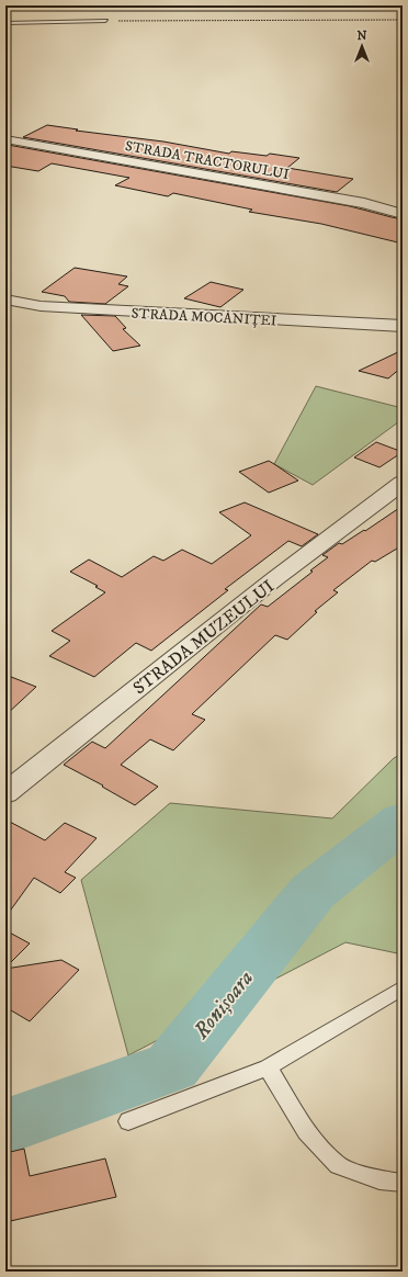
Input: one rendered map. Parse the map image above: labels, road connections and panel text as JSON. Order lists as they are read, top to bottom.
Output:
{
  "streets": {
    "street": ["STRADA TRACTORULUI", "STRADA MOCĂNIȚEI", "STRADA MUZEULUI"]
  },
  "water": ["Ronișoara"],
  "north": "top"
}
